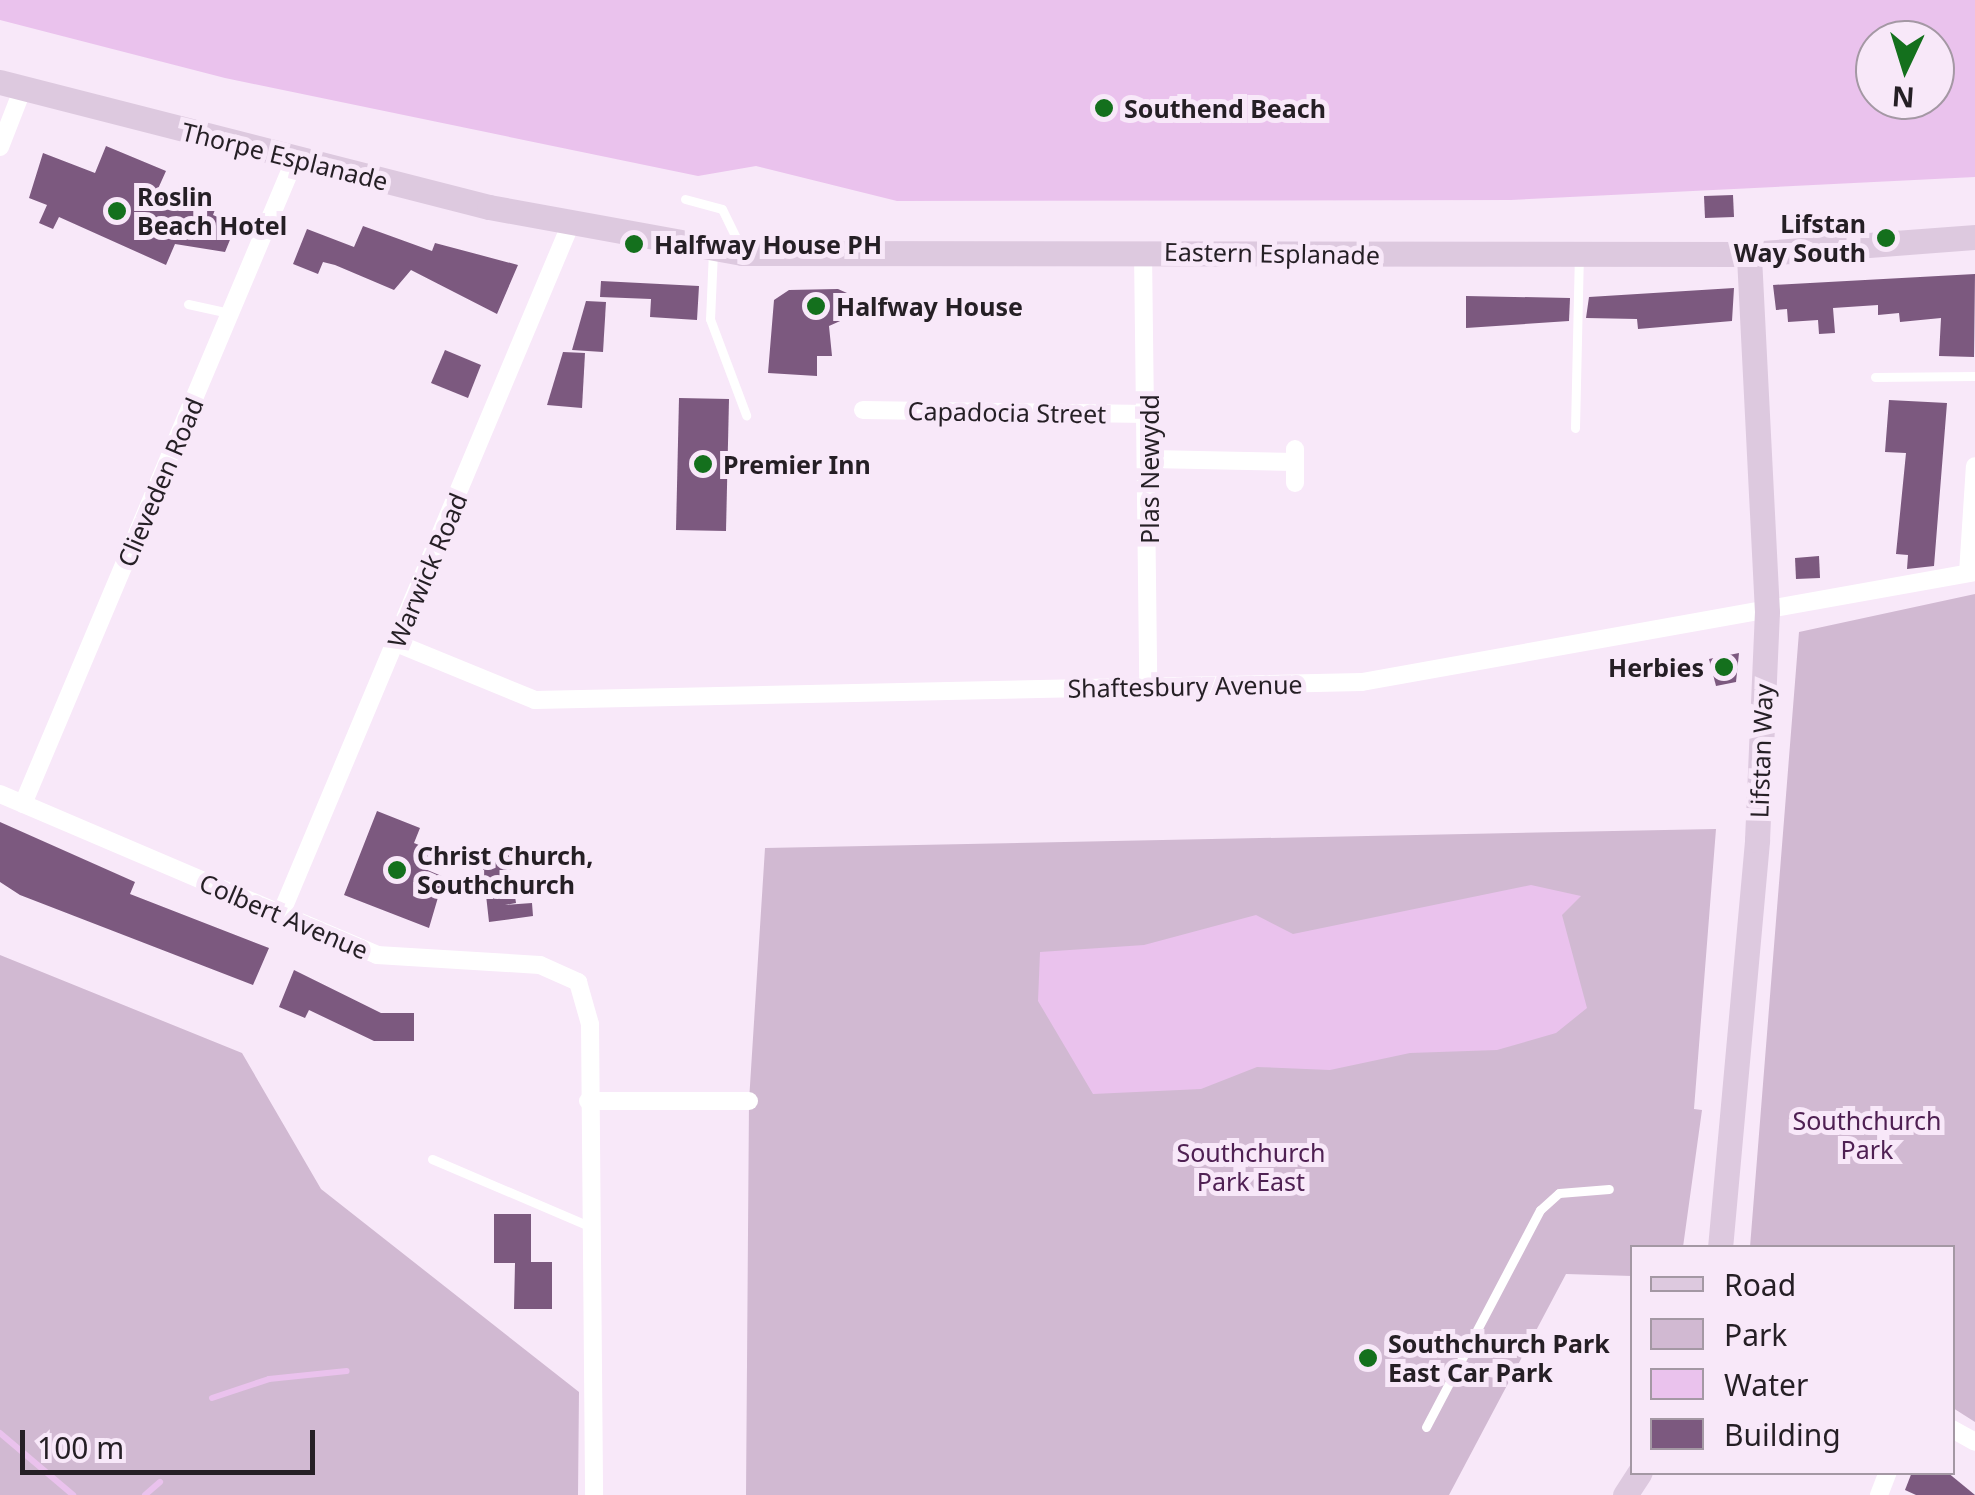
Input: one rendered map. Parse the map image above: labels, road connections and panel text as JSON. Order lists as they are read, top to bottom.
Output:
{
  "streets": {
    "main road": ["Thorpe Esplanade", "Eastern Esplanade", "Lifstan Way"],
    "street": [
      "Capadocia Street",
      "Plas Newydd",
      "Clieveden Road",
      "Warwick Road",
      "Shaftesbury Avenue",
      "Colbert Avenue"
    ]
  },
  "crossings": [
    ["Thorpe Esplanade", "Eastern Esplanade"],
    ["Thorpe Esplanade", "Clieveden Road"],
    ["Thorpe Esplanade", "Warwick Road"],
    ["Eastern Esplanade", "Plas Newydd"],
    ["Eastern Esplanade", "Warwick Road"],
    ["Eastern Esplanade", "Lifstan Way"],
    ["Capadocia Street", "Plas Newydd"],
    ["Plas Newydd", "Shaftesbury Avenue"],
    ["Clieveden Road", "Colbert Avenue"],
    ["Warwick Road", "Shaftesbury Avenue"],
    ["Warwick Road", "Colbert Avenue"],
    ["Shaftesbury Avenue", "Lifstan Way"]
  ],
  "parks": ["Southchurch Park", "Southchurch Park East"],
  "places": [
    "Southend Beach",
    "Roslin Beach Hotel",
    "Lifstan Way South",
    "Halfway House PH",
    "Halfway House",
    "Premier Inn",
    "Herbies",
    "Christ Church, Southchurch",
    "Southchurch Park East Car Park"
  ],
  "legend": [
    "Road",
    "Park",
    "Water",
    "Building"
  ],
  "scale_bar": "100 m",
  "north": "bottom"
}
